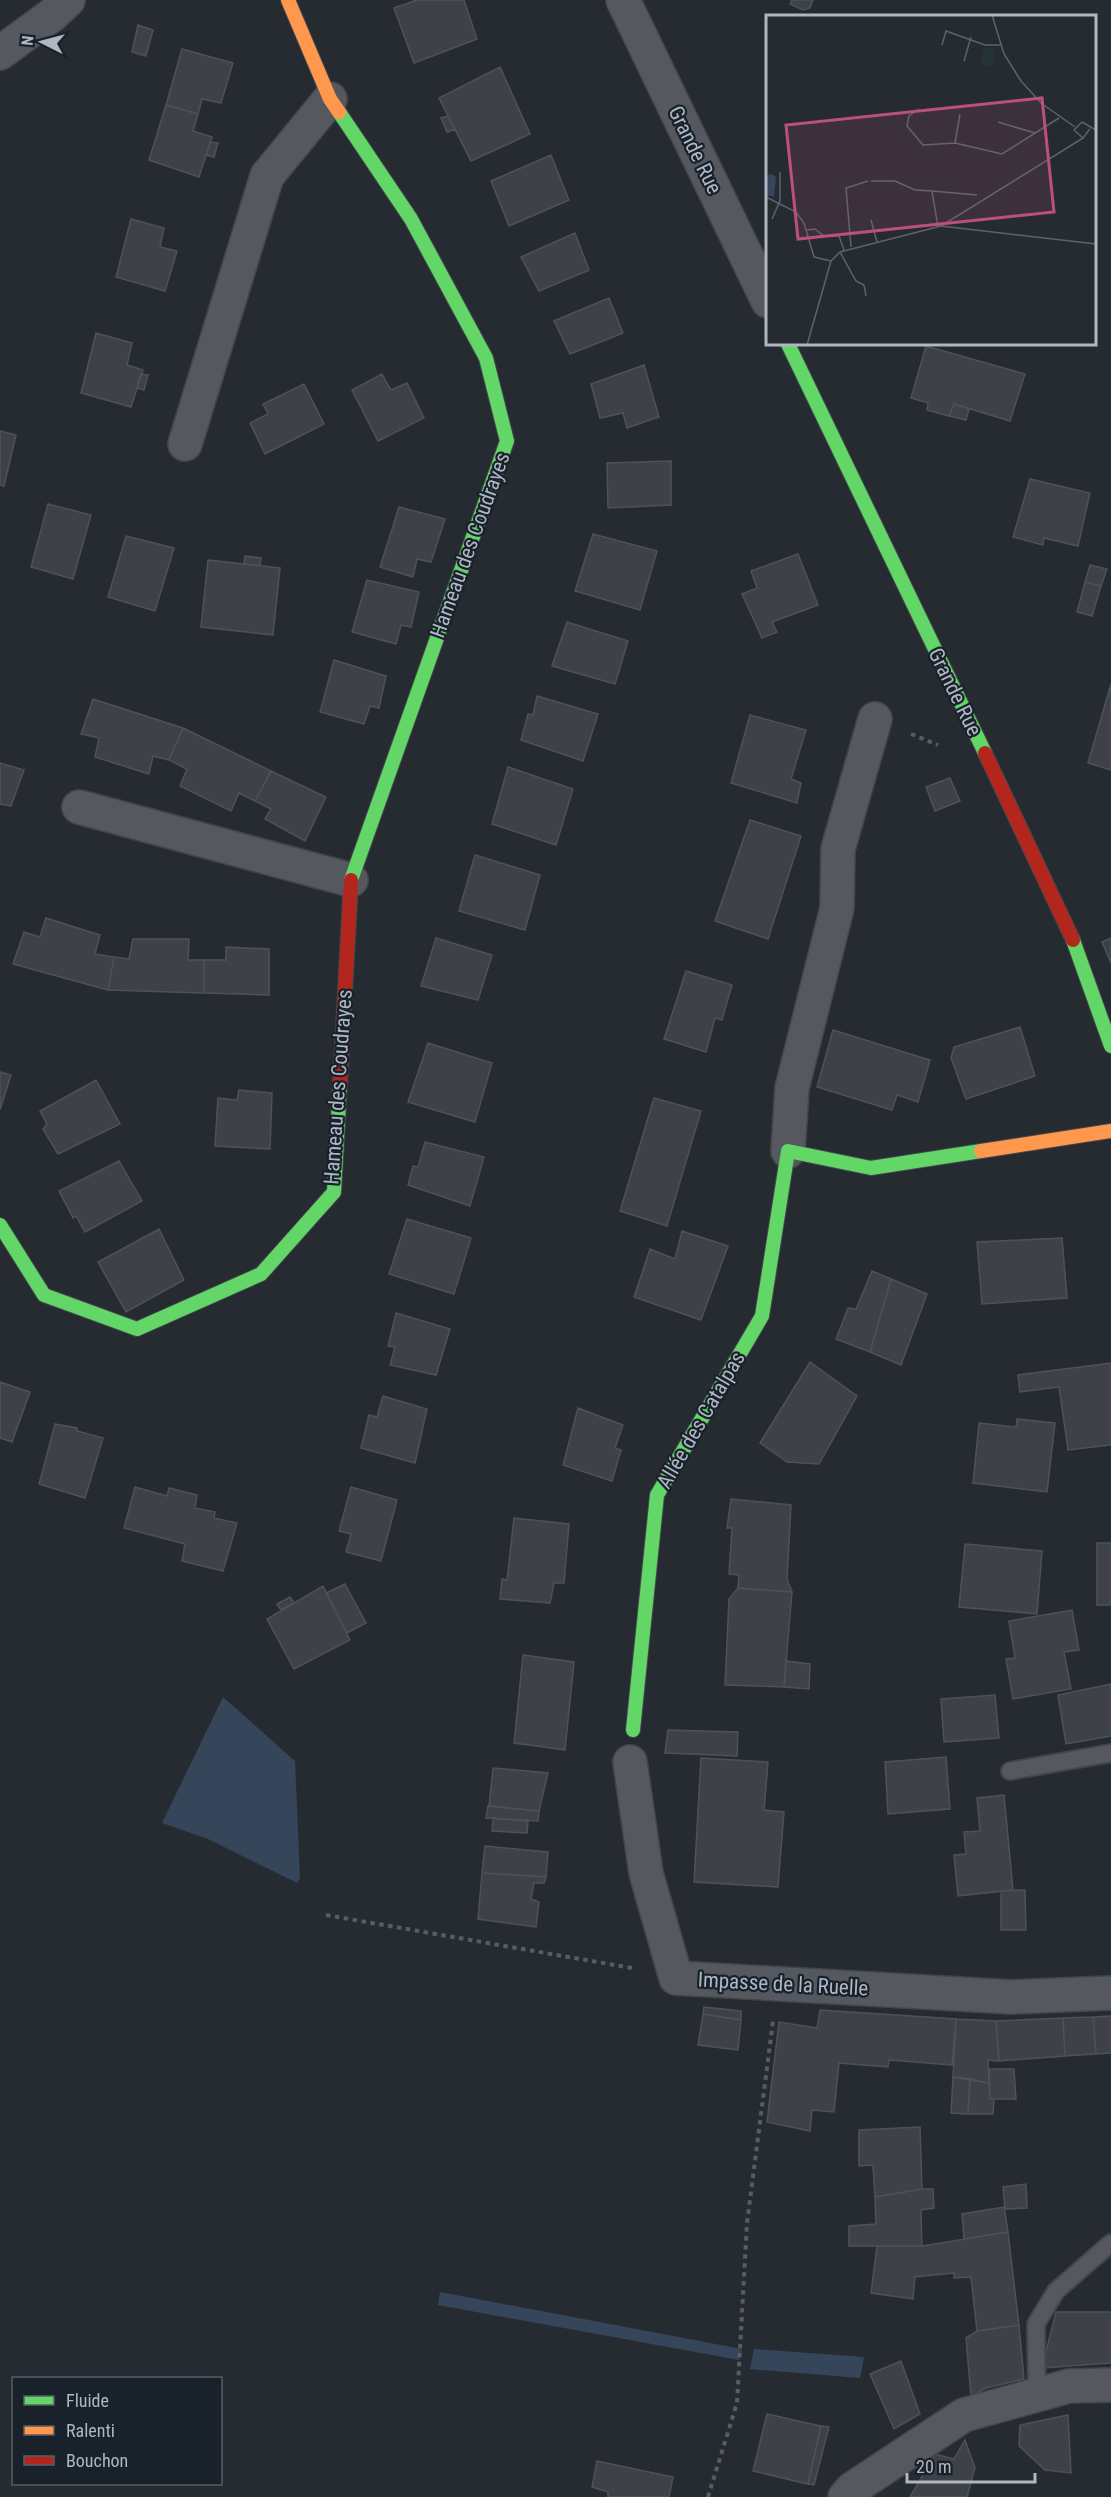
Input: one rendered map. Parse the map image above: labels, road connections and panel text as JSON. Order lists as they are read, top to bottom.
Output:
{
  "streets": {
    "street": [
      "Grande Rue",
      "Hameau des Coudrayes",
      "Allée des Catalpas",
      "Impasse de la Ruelle"
    ]
  },
  "legend": ["Fluide", "Ralenti", "Bouchon"],
  "scale_bar": "20 m",
  "north": "left"
}
